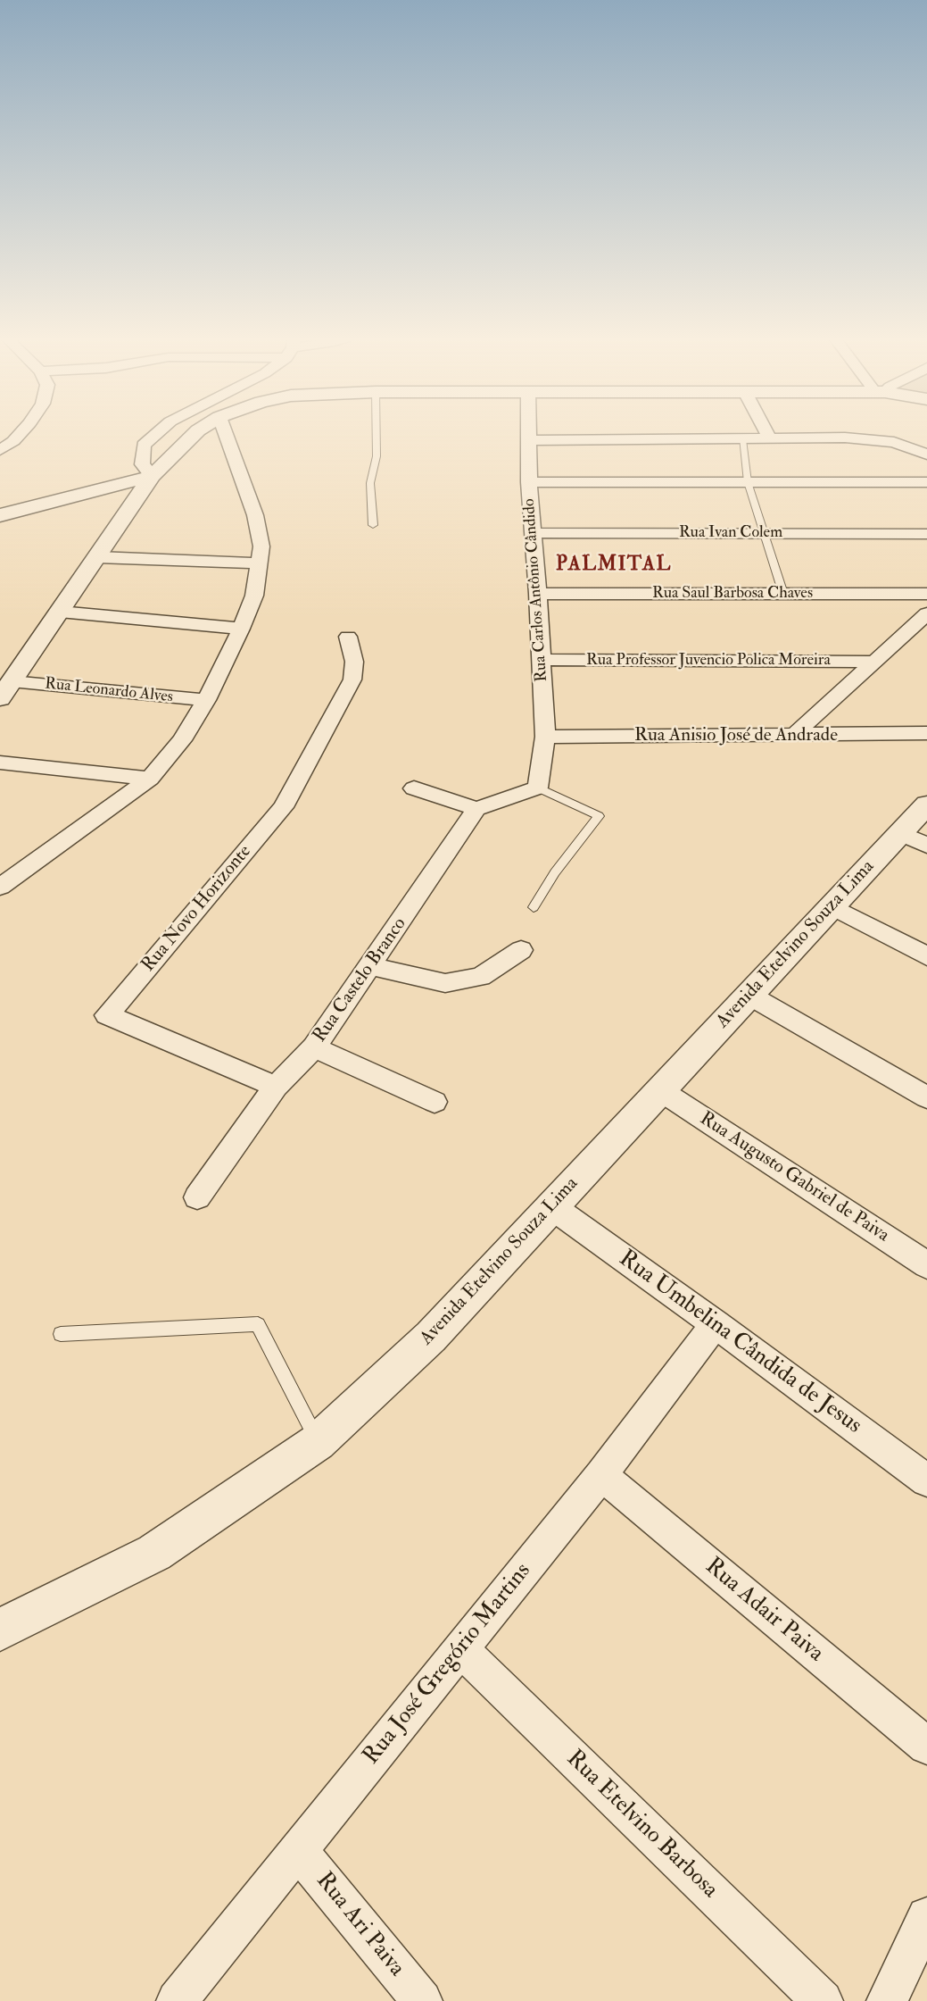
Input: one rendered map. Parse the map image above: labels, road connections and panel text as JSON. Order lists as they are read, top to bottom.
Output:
{
  "streets": {
    "street": [
      "Rua Ivan Colem",
      "Rua Carlos Antônio Cândido",
      "Rua Saul Barbosa Chaves",
      "Rua Professor Juvencio Polica Moreira",
      "Rua Leonardo Alves",
      "Rua Anisio José de Andrade",
      "Rua Novo Horizonte",
      "Avenida Etelvino Souza Lima",
      "Rua Castelo Branco",
      "Rua Augusto Gabriel de Paiva",
      "Rua Umbelina Cândida de Jesus",
      "Rua Adair Paiva",
      "Rua José Gregório Martins",
      "Rua Etelvino Barbosa",
      "Rua Ari Paiva"
    ]
  },
  "crossings": [
    ["Rua Ivan Colem", "Rua Carlos Antônio Cândido"],
    ["Rua Carlos Antônio Cândido", "Rua Saul Barbosa Chaves"],
    ["Rua Carlos Antônio Cândido", "Rua Professor Juvencio Polica Moreira"],
    ["Rua Carlos Antônio Cândido", "Rua Anisio José de Andrade"],
    ["Rua Novo Horizonte", "Rua Castelo Branco"],
    ["Avenida Etelvino Souza Lima", "Rua Augusto Gabriel de Paiva"],
    ["Avenida Etelvino Souza Lima", "Rua Umbelina Cândida de Jesus"],
    ["Rua Umbelina Cândida de Jesus", "Rua José Gregório Martins"],
    ["Rua Adair Paiva", "Rua José Gregório Martins"],
    ["Rua José Gregório Martins", "Rua Etelvino Barbosa"],
    ["Rua José Gregório Martins", "Rua Ari Paiva"]
  ],
  "districts": ["PALMITAL"]
}
